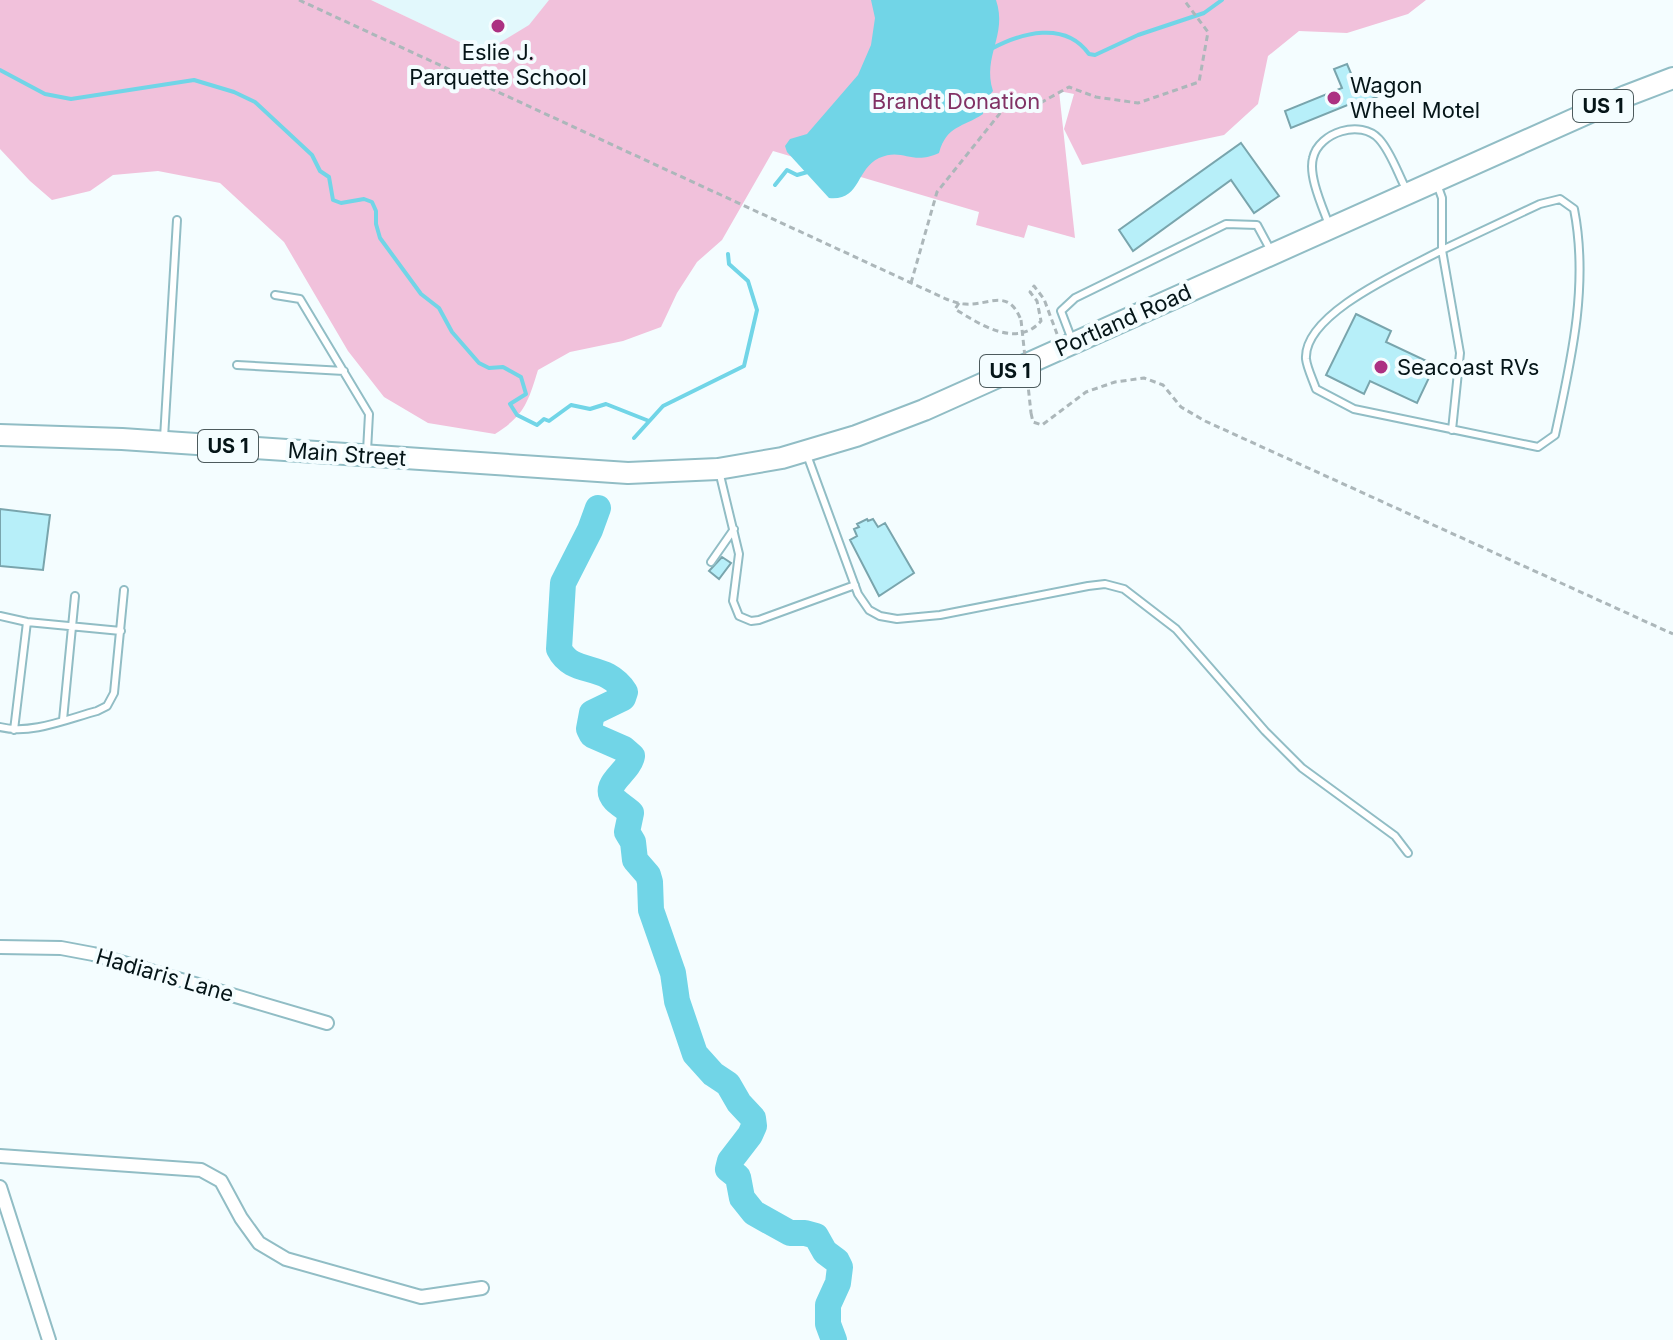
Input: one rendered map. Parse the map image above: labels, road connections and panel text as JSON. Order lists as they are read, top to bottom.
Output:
{
  "streets": {
    "main road": ["US 1", "Portland Road", "Main Street"],
    "street": ["Hadiaris Lane"]
  },
  "crossings": [
    ["Portland Road", "Main Street"]
  ],
  "parks": ["Brandt Donation"],
  "places": ["Eslie J. Parquette School", "Wagon Wheel Motel", "Seacoast RVs"]
}
